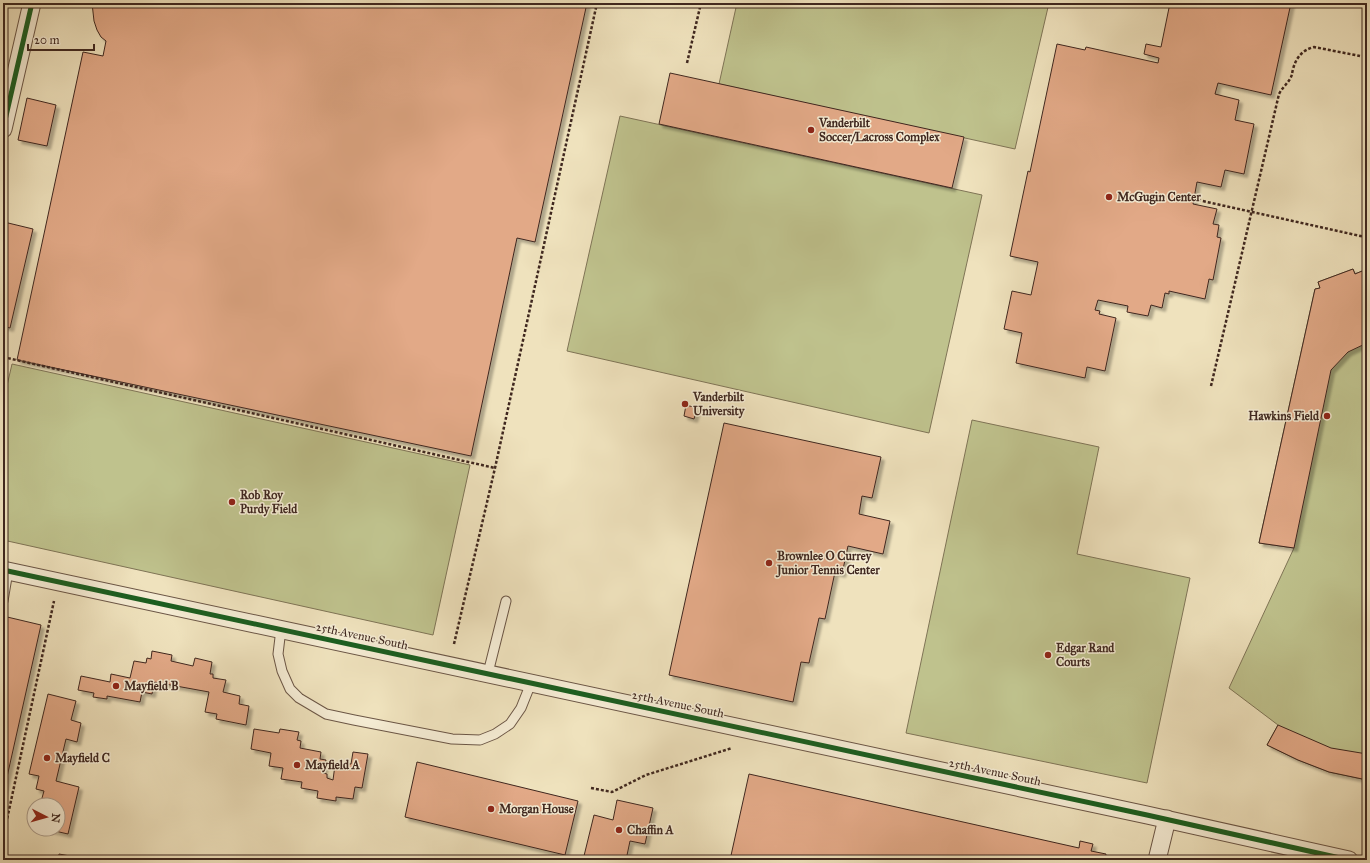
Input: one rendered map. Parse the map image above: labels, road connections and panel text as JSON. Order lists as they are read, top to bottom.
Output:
{
  "streets": {
    "street": ["25th Avenue South"]
  },
  "places": [
    "Vanderbilt Soccer/Lacross Complex",
    "McGugin Center",
    "Vanderbilt University",
    "Hawkins Field",
    "Rob Roy Purdy Field",
    "Brownlee O Currey Junior Tennis Center",
    "Edgar Rand Courts",
    "Mayfield B",
    "Mayfield C",
    "Mayfield A",
    "Morgan House",
    "Chaffin A"
  ],
  "scale_bar": "20 m",
  "north": "right"
}
